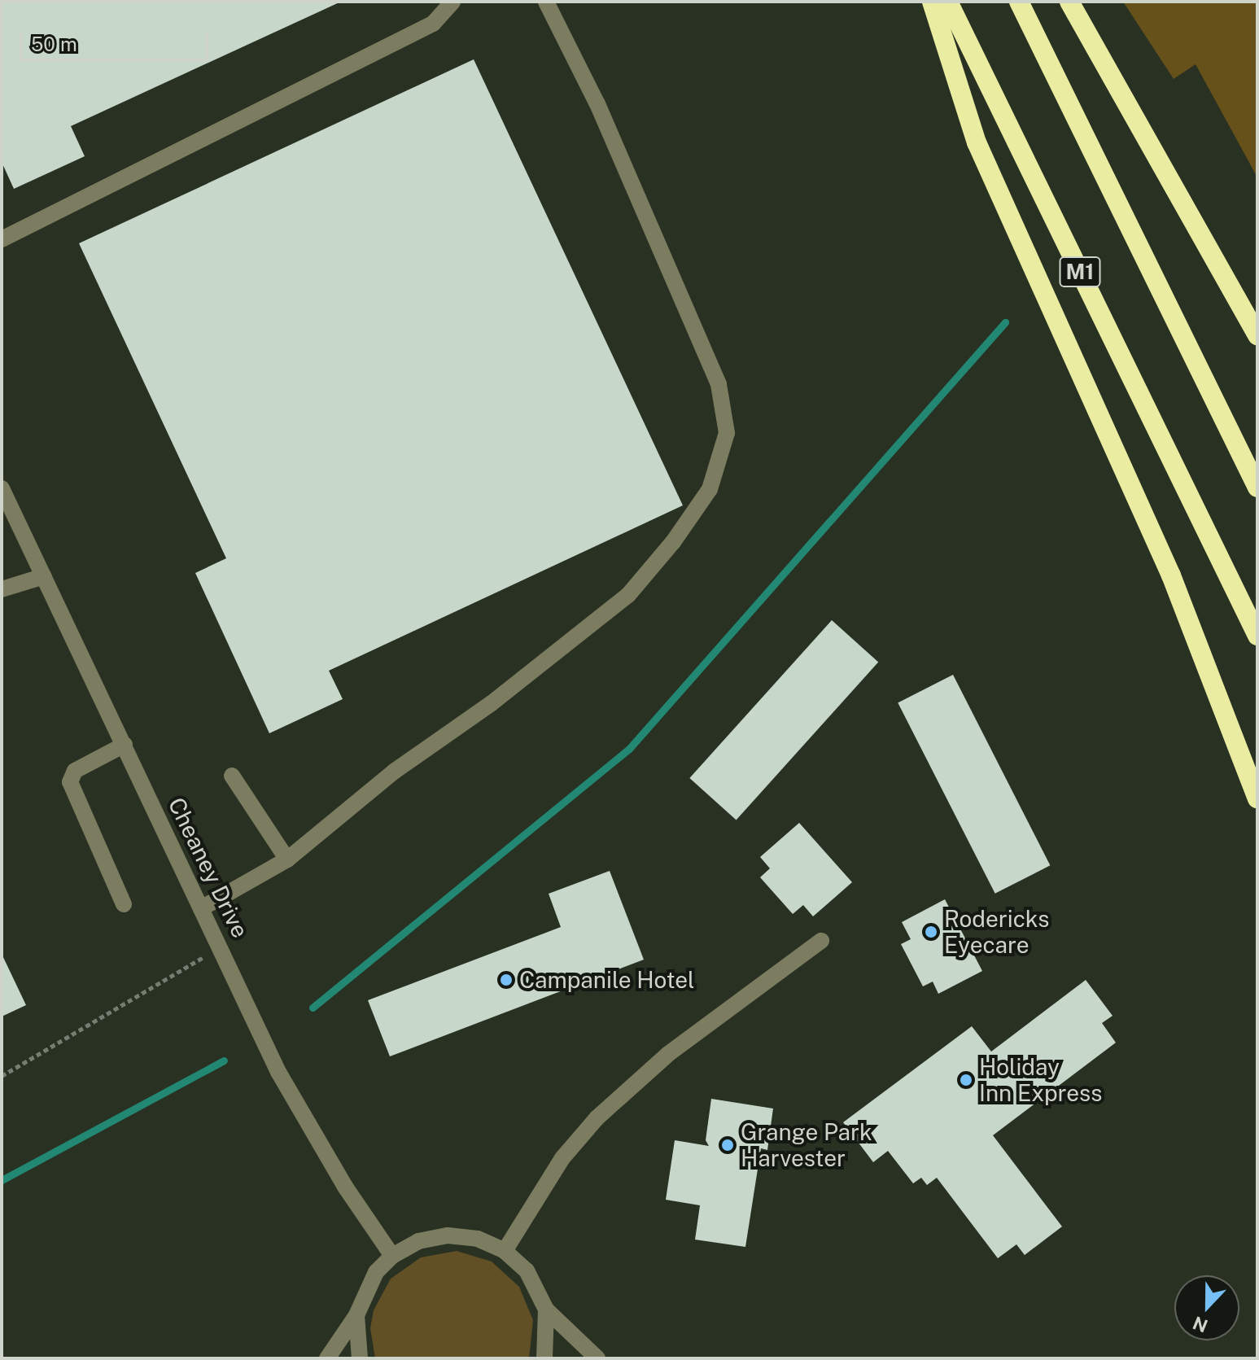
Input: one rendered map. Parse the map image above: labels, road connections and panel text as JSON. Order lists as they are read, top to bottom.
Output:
{
  "streets": {
    "highway": ["M1"],
    "street": ["Cheaney Drive"]
  },
  "places": [
    "Rodericks Eyecare",
    "Campanile Hotel",
    "Holiday Inn Express",
    "Grange Park Harvester"
  ],
  "scale_bar": "50 m",
  "north": "bottom"
}
